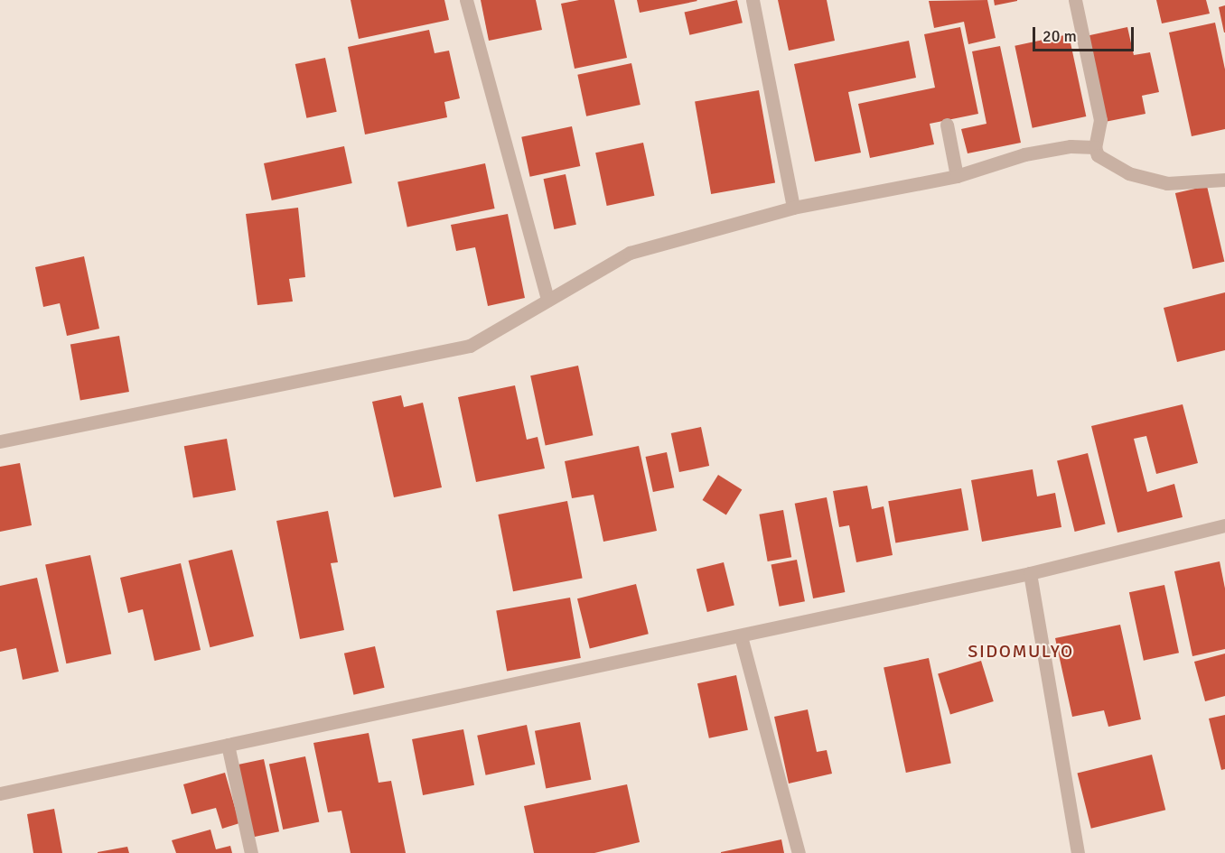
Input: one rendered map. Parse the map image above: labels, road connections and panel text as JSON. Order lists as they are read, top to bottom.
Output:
{
  "districts": ["SIDOMULYO"],
  "scale_bar": "20 m"
}
